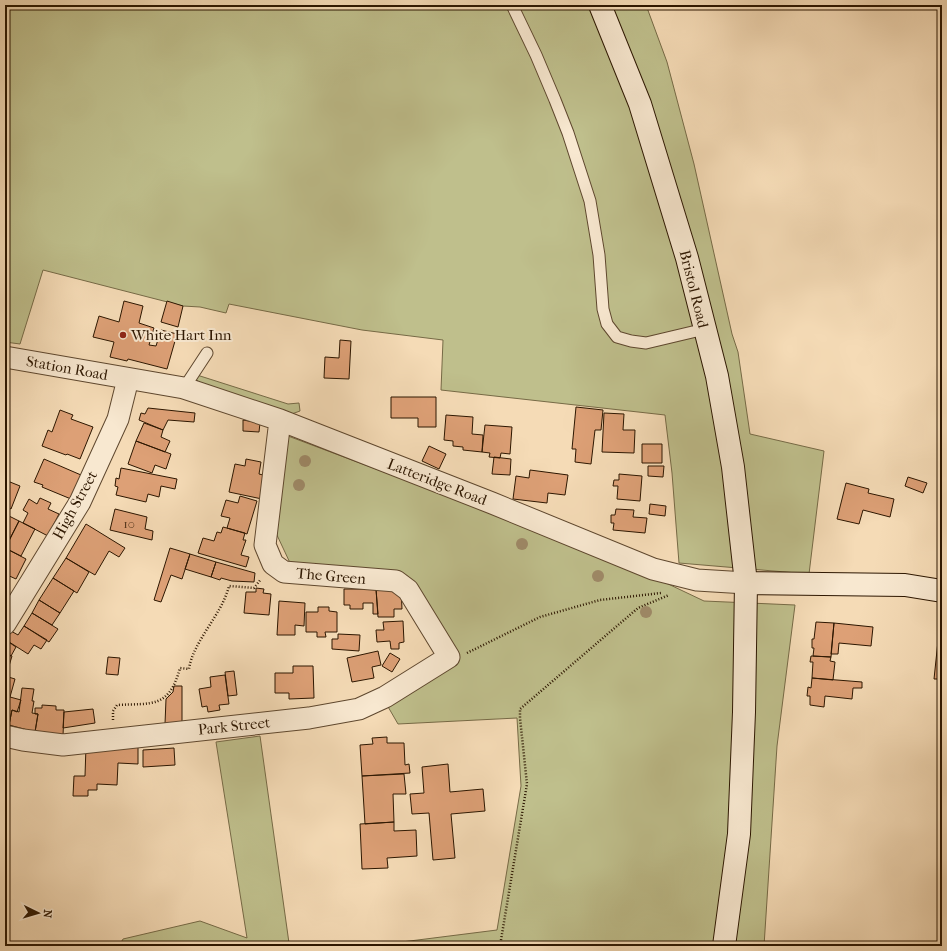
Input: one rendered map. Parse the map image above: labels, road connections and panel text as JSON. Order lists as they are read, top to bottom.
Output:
{
  "streets": {
    "main road": ["Bristol Road"],
    "street": [
      "Station Road",
      "Latteridge Road",
      "High Street",
      "The Green",
      "Park Street"
    ]
  },
  "crossings": [
    ["Bristol Road", "Latteridge Road"],
    ["Station Road", "Latteridge Road"],
    ["Station Road", "High Street"],
    ["Latteridge Road", "High Street"],
    ["Latteridge Road", "The Green"],
    ["The Green", "Park Street"]
  ],
  "places": ["White Hart Inn"],
  "house_numbers": ["10"],
  "north": "right"
}
